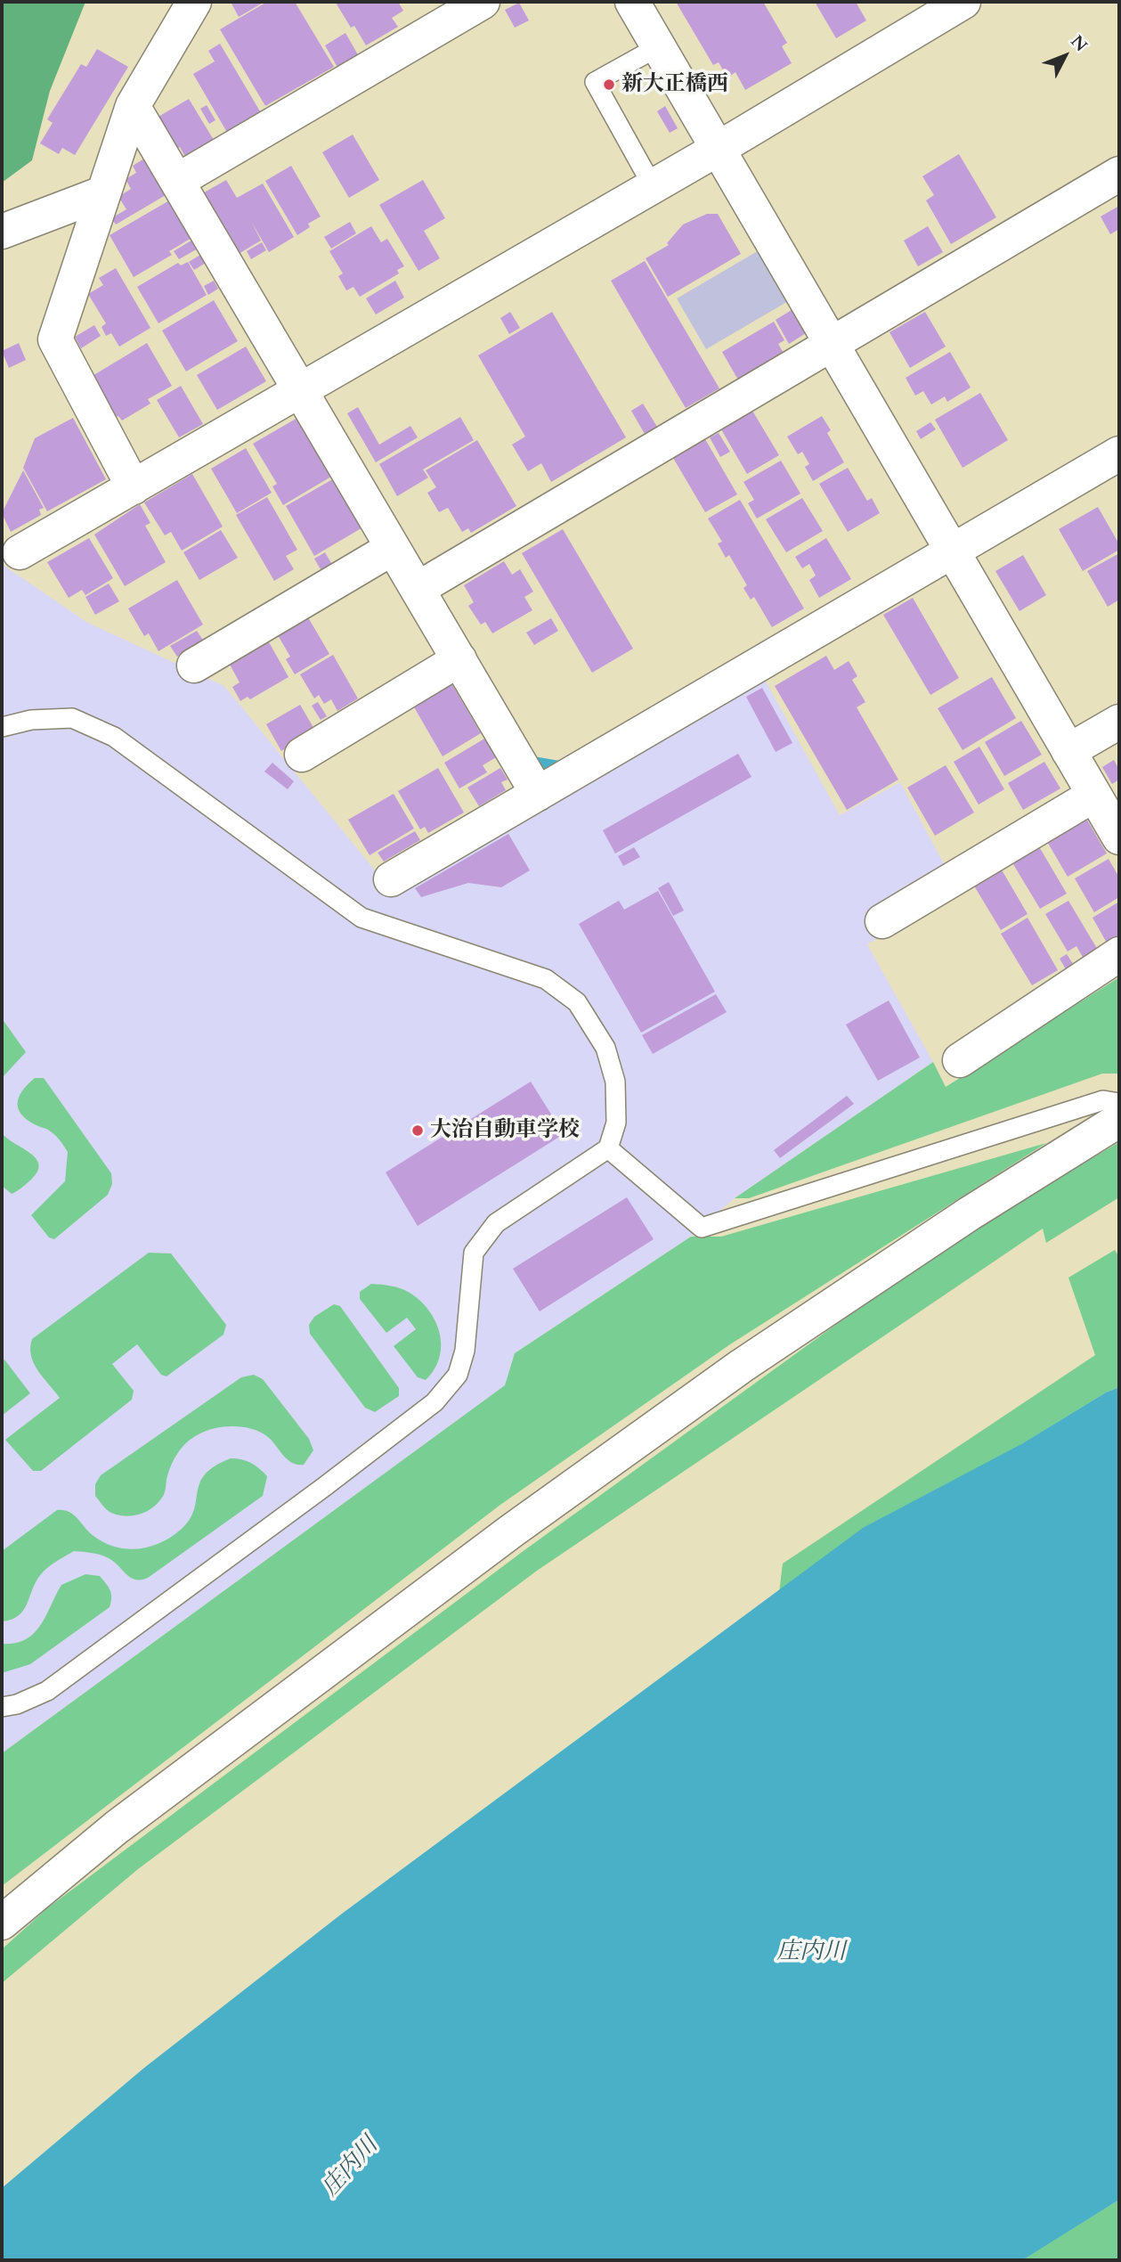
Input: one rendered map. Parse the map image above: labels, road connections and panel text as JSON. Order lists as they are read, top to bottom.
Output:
{
  "water": ["庄内川"],
  "places": ["新大正橋西", "大治自動車学校"],
  "north": "top right"
}
